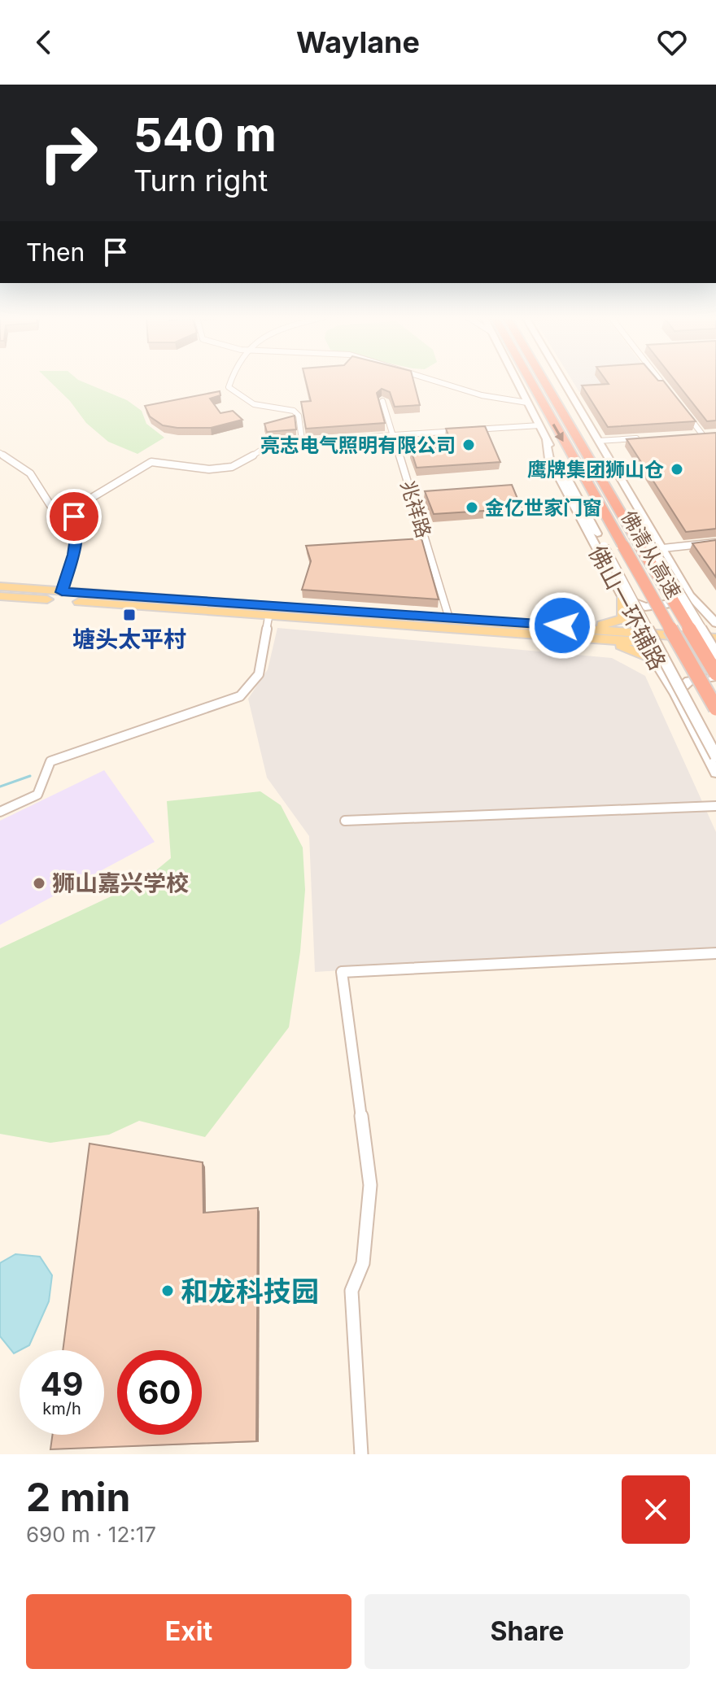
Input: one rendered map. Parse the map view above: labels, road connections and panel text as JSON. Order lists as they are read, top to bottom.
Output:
{
  "streets": {
    "highway": ["佛清从高速"],
    "main road": ["佛山一环辅路"],
    "street": ["兆祥路"]
  },
  "places": {
    "other": [
      "亮志电气照明有限公司",
      "鹰牌集团狮山仓",
      "金亿世家门窗",
      "狮山嘉兴学校",
      "和龙科技园"
    ],
    "transit": ["塘头太平村"]
  },
  "page": {
    "header": "Waylane",
    "turn": ["540 m", "Turn right"],
    "then": "Then",
    "speed": "49 km/h",
    "limit": "60",
    "heading": ["2 min", "690 m · 12:17"],
    "buttons": ["Exit", "Share"]
  }
}
